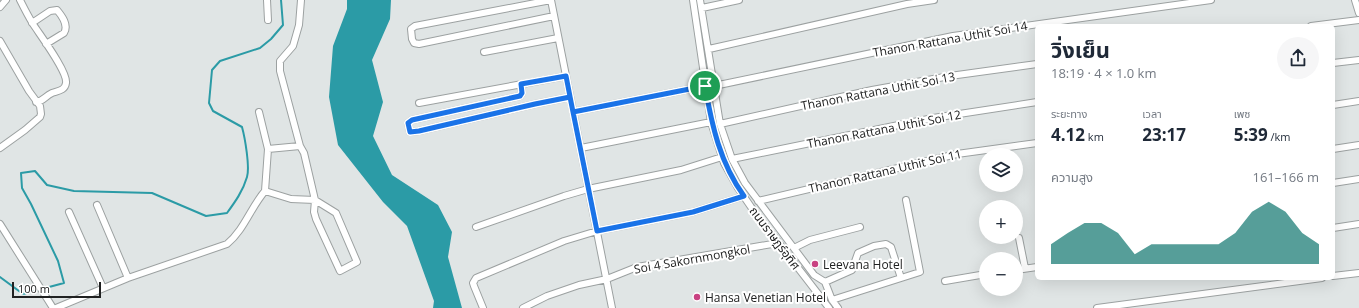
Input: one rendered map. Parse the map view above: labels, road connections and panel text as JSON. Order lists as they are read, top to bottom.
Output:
{
  "streets": {
    "street": [
      "Thanon Rattana Uthit Soi 14",
      "Thanon Rattana Uthit Soi 13",
      "Thanon Rattana Uthit Soi 12",
      "Thanon Rattana Uthit Soi 11",
      "ถนนราษฏร์อุทิศ",
      "Soi 4 Sakornmongkol"
    ]
  },
  "crossings": [
    ["Thanon Rattana Uthit Soi 14", "ถนนราษฏร์อุทิศ"],
    ["Thanon Rattana Uthit Soi 13", "ถนนราษฏร์อุทิศ"],
    ["Thanon Rattana Uthit Soi 12", "ถนนราษฏร์อุทิศ"],
    ["Thanon Rattana Uthit Soi 11", "ถนนราษฏร์อุทิศ"],
    ["ถนนราษฏร์อุทิศ", "Soi 4 Sakornmongkol"]
  ],
  "places": ["Leevana Hotel", "Hansa Venetian Hotel"],
  "scale_bar": "100 m",
  "page": {
    "heading": ["วิ่งเย็น", "18:19 · 4 × 1.0 km"],
    "stats": [
      ["ระยะทาง", "4.12 km"],
      ["เวลา", "23:17"],
      ["เพซ", "5:39 /km"]
    ],
    "map_buttons": ["+", "−"],
    "chart": ["ความสูง", "161–166 m"],
    "scale": "100 m"
  }
}
